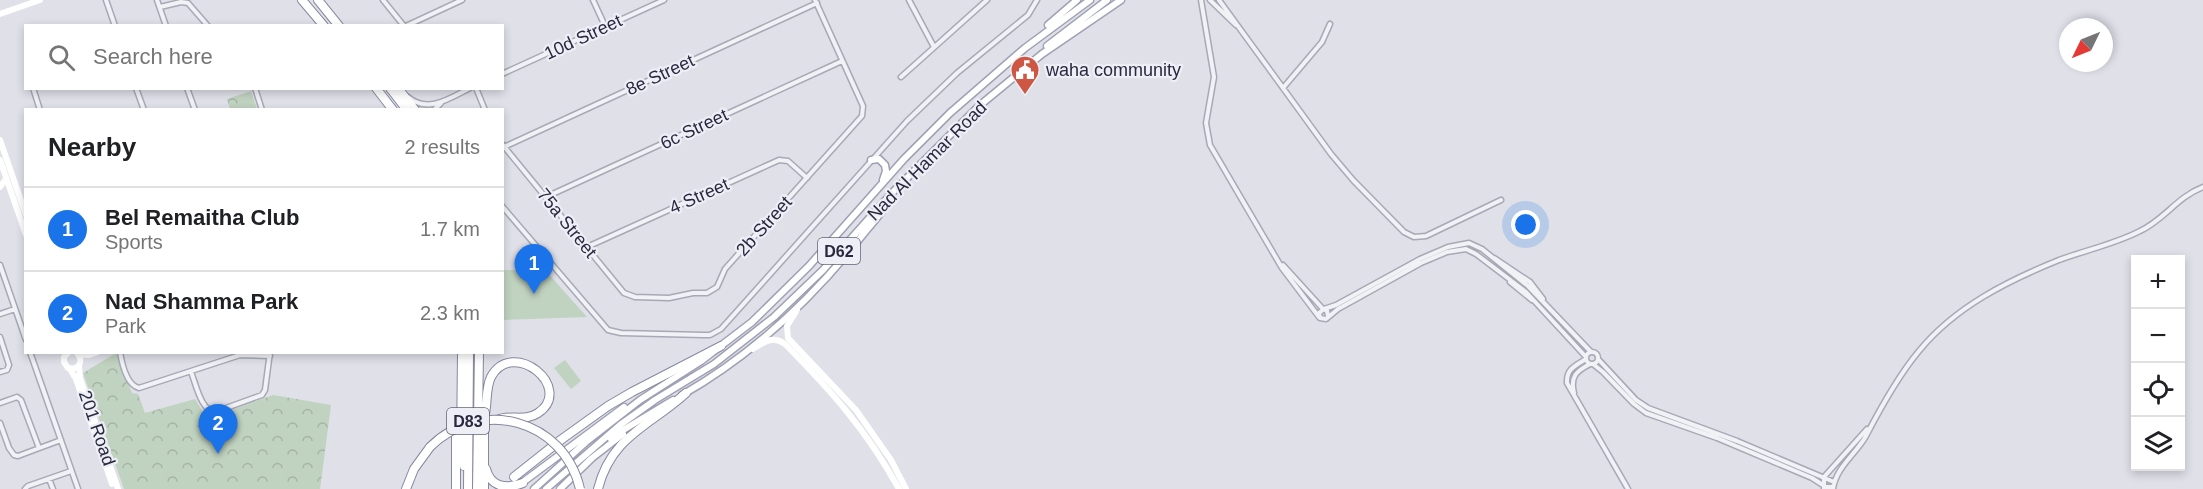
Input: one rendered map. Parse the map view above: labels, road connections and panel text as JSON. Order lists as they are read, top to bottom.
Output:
{
  "streets": {
    "highway": ["D83"],
    "main road": ["Nad Al Hamar Road", "D62", "201 Road"],
    "street": [
      "10d Street",
      "8e Street",
      "6c Street",
      "4 Street",
      "75a Street",
      "2b Street"
    ]
  },
  "crossings": [
    ["6c Street", "75a Street"],
    ["6c Street", "2b Street"],
    ["4 Street", "75a Street"],
    ["4 Street", "2b Street"],
    ["75a Street", "2b Street"]
  ],
  "places": {
    "public building": ["waha community"]
  },
  "north": "bottom left",
  "page": {
    "search": "Search here",
    "heading": ["Nearby", "2 results"],
    "list": [
      {
        "mark": "1",
        "name": "Bel Remaitha Club",
        "note": "Sports",
        "value": "1.7 km"
      },
      {
        "mark": "2",
        "name": "Nad Shamma Park",
        "note": "Park",
        "value": "2.3 km"
      }
    ],
    "pins": ["1", "2"],
    "map_buttons": ["+", "−"]
  }
}
